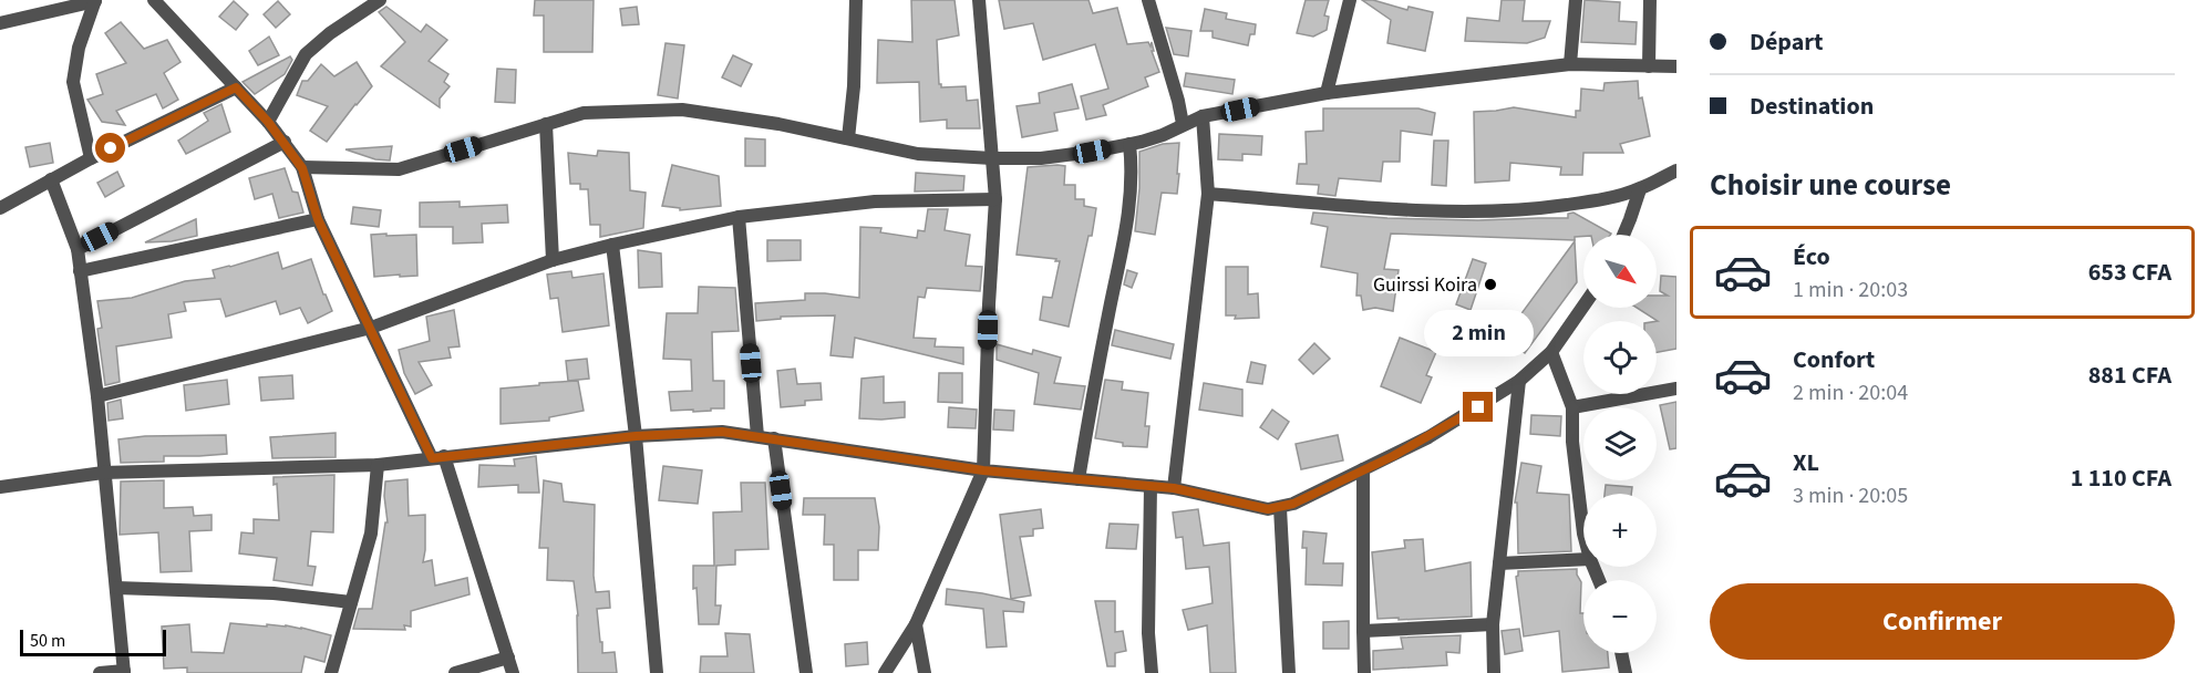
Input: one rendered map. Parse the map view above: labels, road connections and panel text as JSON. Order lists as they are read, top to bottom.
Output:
{
  "places": ["Guirssi Koira"],
  "scale_bar": "50 m",
  "north": "bottom right",
  "page": {
    "banner": ["Départ", "Destination"],
    "heading": "Choisir une course",
    "list": [
      {
        "name": "Éco",
        "note": "1 min · 20:03",
        "value": "653 CFA"
      },
      {
        "name": "Confort",
        "note": "2 min · 20:04",
        "value": "881 CFA"
      },
      {
        "name": "XL",
        "note": "3 min · 20:05",
        "value": "1 110 CFA"
      }
    ],
    "map_buttons": ["+", "−"],
    "bubble": "2 min",
    "buttons": "Confirmer",
    "scale": "50 m"
  }
}
